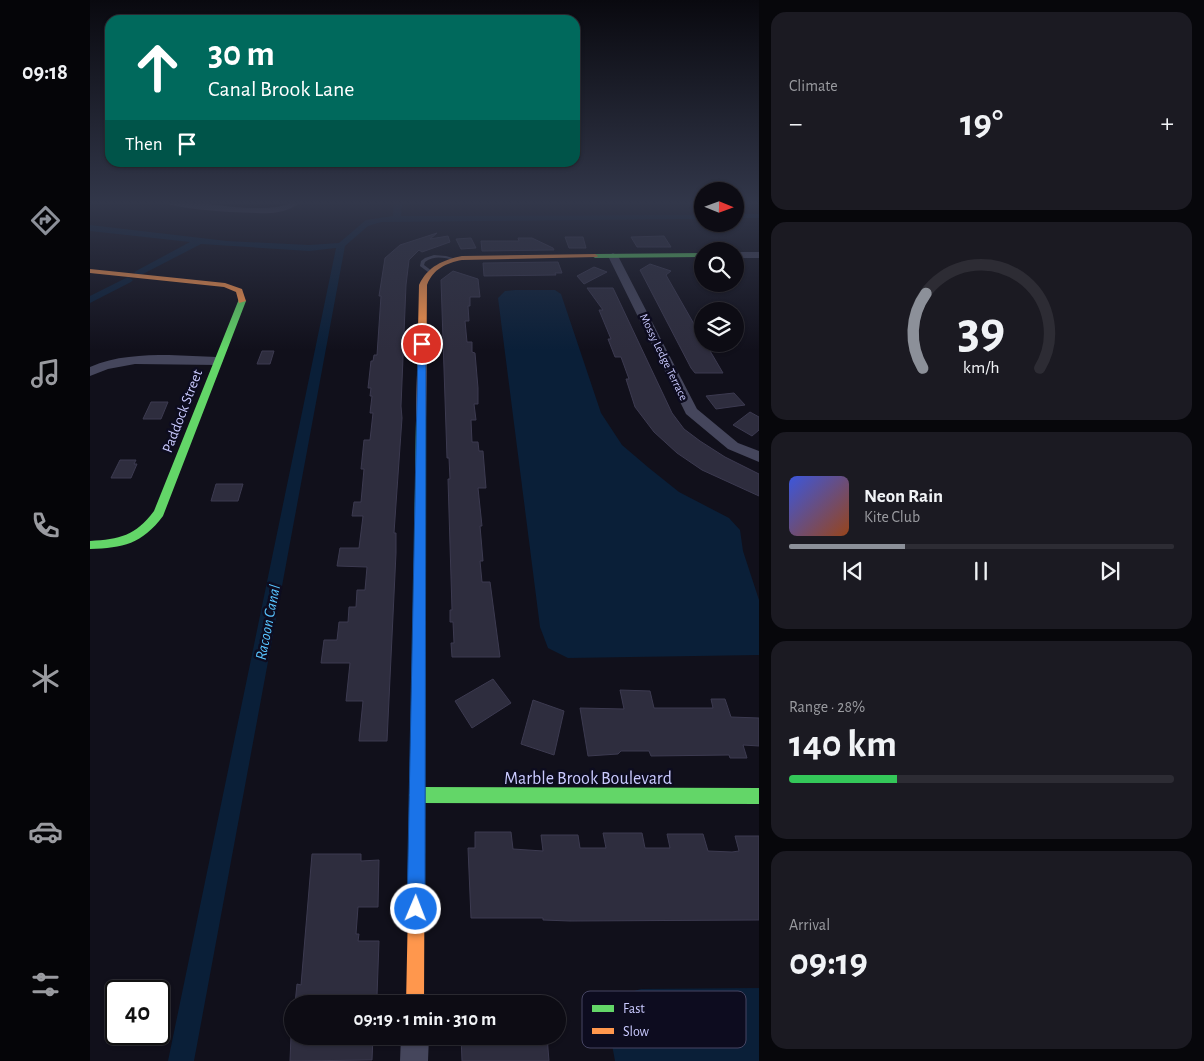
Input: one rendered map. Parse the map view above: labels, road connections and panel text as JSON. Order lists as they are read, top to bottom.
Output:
{
  "streets": {
    "street": ["Mossy Ledge Terrace", "Paddock Street", "Marble Brook Boulevard"]
  },
  "water": ["Racoon Canal"],
  "legend": ["Fast", "Slow"],
  "north": "right",
  "page": {
    "tabs": "09:18",
    "tile": [
      "Climate",
      ["Range · 28%", "140 km"],
      ["Arrival", "09:19"]
    ],
    "turn": ["30 m", "Canal Brook Lane"],
    "heat": ["−", "19°", "+"],
    "then": "Then",
    "song": ["Neon Rain", "Kite Club"],
    "limit": "40",
    "trip": "09:19 · 1 min · 310 m",
    "gauge": ["39", "km/h"]
  }
}
